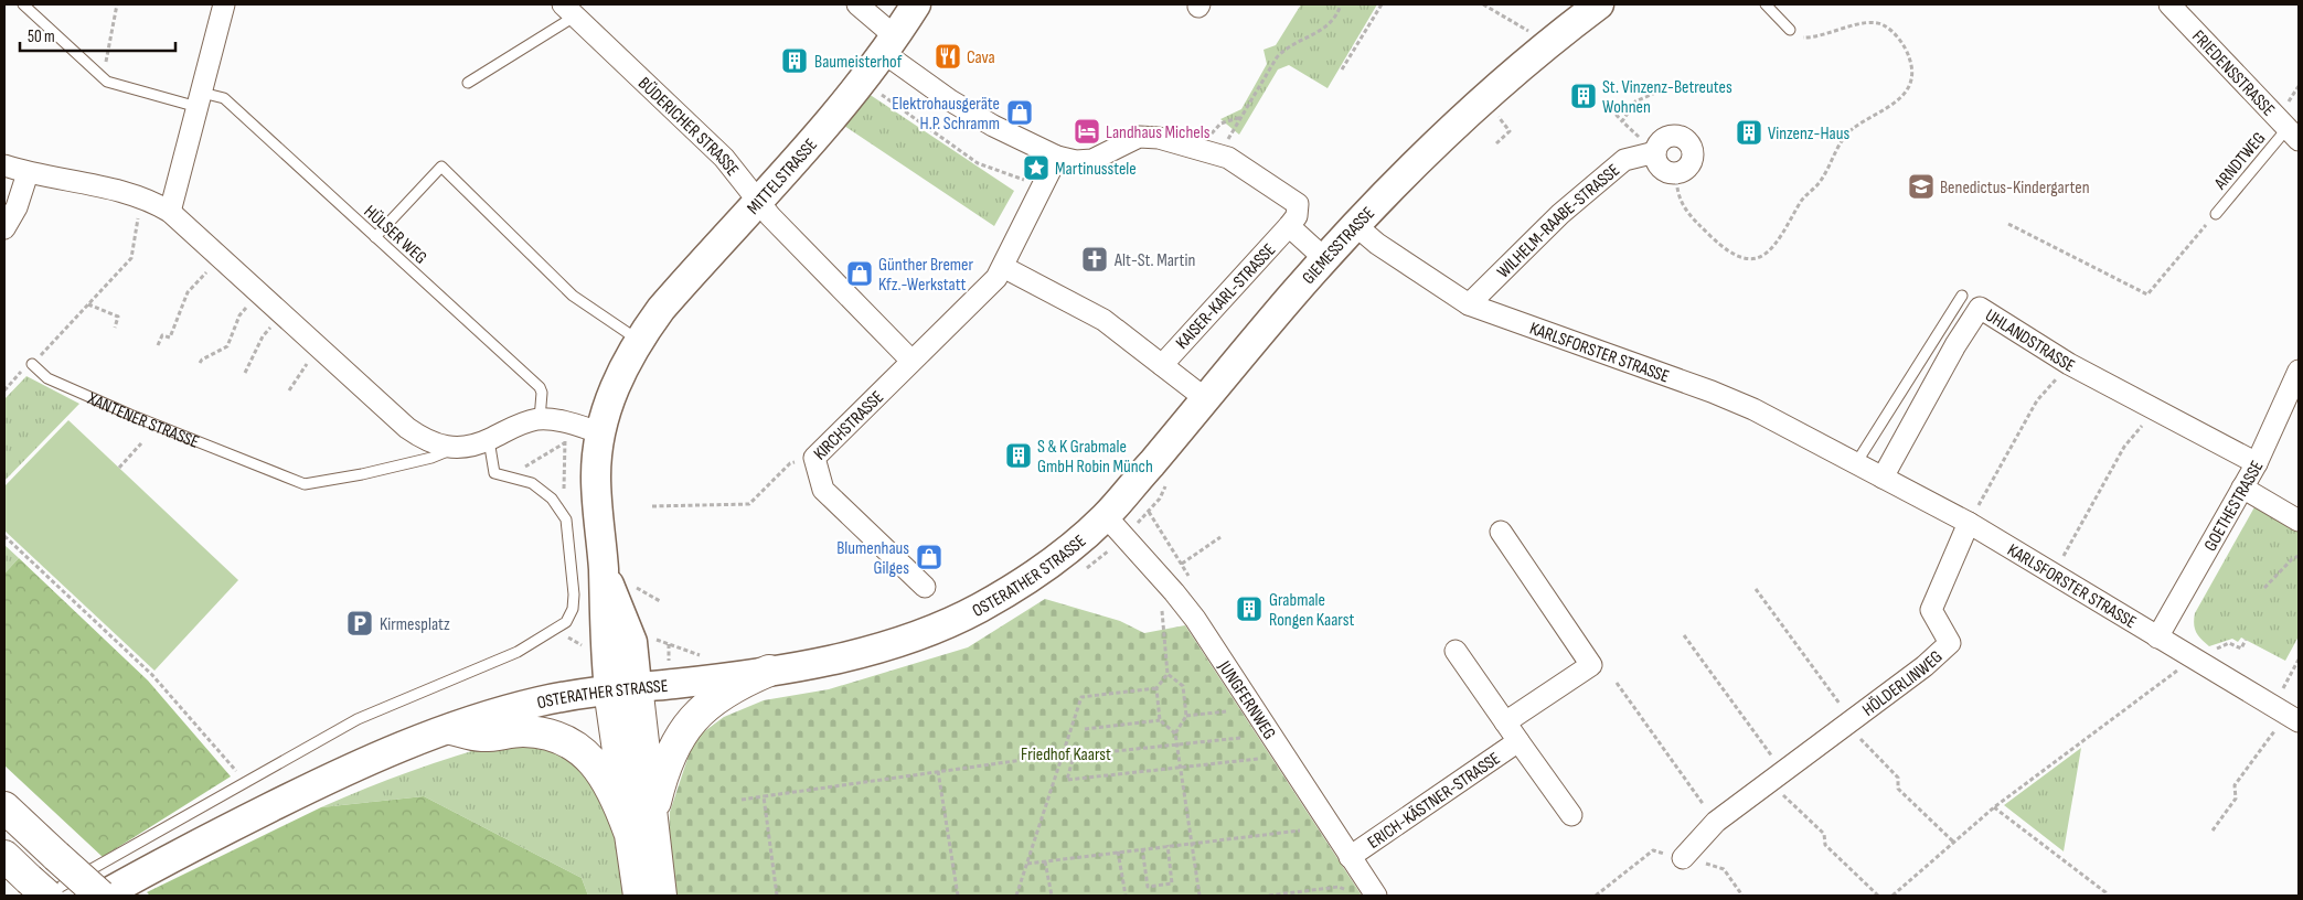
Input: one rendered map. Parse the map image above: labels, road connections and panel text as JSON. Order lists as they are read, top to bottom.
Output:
{
  "streets": {
    "main road": ["MITTELSTRASSE", "GIEMESSTRASSE", "OSTERATHER STRASSE"],
    "street": [
      "FRIEDENSSTRASSE",
      "BÜDERICHER STRASSE",
      "WILHELM-RAABE-STRASSE",
      "KAISER-KARL-STRASSE",
      "UHLANDSTRASSE",
      "KARLSFORSTER STRASSE",
      "XANTENER STRASSE",
      "KIRCHSTRASSE",
      "GOETHESTRASSE",
      "HÖLDERLINWEG",
      "JUNGFERNWEG",
      "ERICH-KÄSTNER-STRASSE"
    ],
    "lane": ["ARNDTWEG", "HÜLSER WEG"]
  },
  "crossings": [
    ["FRIEDENSSTRASSE", "ARNDTWEG"],
    ["BÜDERICHER STRASSE", "MITTELSTRASSE"],
    ["BÜDERICHER STRASSE", "KIRCHSTRASSE"],
    ["MITTELSTRASSE", "KAISER-KARL-STRASSE"],
    ["MITTELSTRASSE", "XANTENER STRASSE"],
    ["MITTELSTRASSE", "OSTERATHER STRASSE"],
    ["WILHELM-RAABE-STRASSE", "KARLSFORSTER STRASSE"],
    ["HÜLSER WEG", "XANTENER STRASSE"],
    ["GIEMESSTRASSE", "KAISER-KARL-STRASSE"],
    ["GIEMESSTRASSE", "KARLSFORSTER STRASSE"],
    ["GIEMESSTRASSE", "OSTERATHER STRASSE"],
    ["GIEMESSTRASSE", "JUNGFERNWEG"],
    ["KAISER-KARL-STRASSE", "KIRCHSTRASSE"],
    ["UHLANDSTRASSE", "KARLSFORSTER STRASSE"],
    ["UHLANDSTRASSE", "GOETHESTRASSE"],
    ["KARLSFORSTER STRASSE", "GOETHESTRASSE"],
    ["KARLSFORSTER STRASSE", "HÖLDERLINWEG"],
    ["OSTERATHER STRASSE", "JUNGFERNWEG"],
    ["JUNGFERNWEG", "ERICH-KÄSTNER-STRASSE"]
  ],
  "parks": ["Friedhof Kaarst"],
  "places": {
    "restaurant": ["Cava"],
    "building": [
      "Baumeisterhof",
      "St. Vinzenz-Betreutes Wohnen",
      "Vinzenz-Haus",
      "S & K Grabmale GmbH Robin Münch",
      "Grabmale Rongen Kaarst"
    ],
    "shop": ["Elektrohausgeräte H.P. Schramm", "Günther Bremer Kfz.-Werkstatt", "Blumenhaus Gilges"],
    "hotel": ["Landhaus Michels"],
    "place": ["Martinusstele"],
    "school or university": ["Benedictus-Kindergarten"],
    "church": ["Alt-St. Martin"],
    "parking": ["Kirmesplatz"]
  },
  "scale_bar": "50 m"
}
